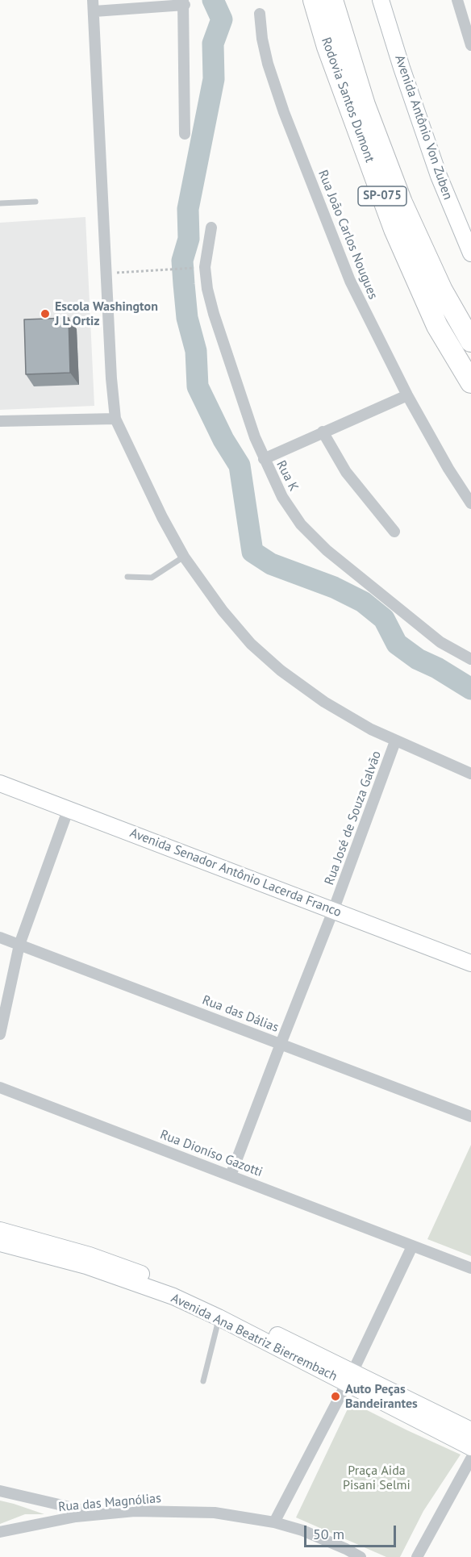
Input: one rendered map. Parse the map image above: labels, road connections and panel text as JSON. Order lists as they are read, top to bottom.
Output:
{
  "streets": {
    "highway": ["Rodovia Santos Dumont", "SP-075"],
    "street": [
      "Avenida Antônio Von Zuben",
      "Rua João Carlos Nougues",
      "Rua K",
      "Rua José de Souza Galvão",
      "Avenida Senador Antônio Lacerda Franco",
      "Rua das Dálias",
      "Rua Dioníso Gazotti",
      "Avenida Ana Beatriz Bierrembach",
      "Rua das Magnólias"
    ]
  },
  "crossings": [
    ["Rua José de Souza Galvão", "Avenida Senador Antônio Lacerda Franco"],
    ["Rua José de Souza Galvão", "Rua das Dálias"],
    ["Rua José de Souza Galvão", "Rua Dioníso Gazotti"]
  ],
  "parks": ["Praça Aida Pisani Selmi"],
  "places": ["Escola Washington J L Ortiz", "Auto Peças Bandeirantes"],
  "scale_bar": "50 m"
}
